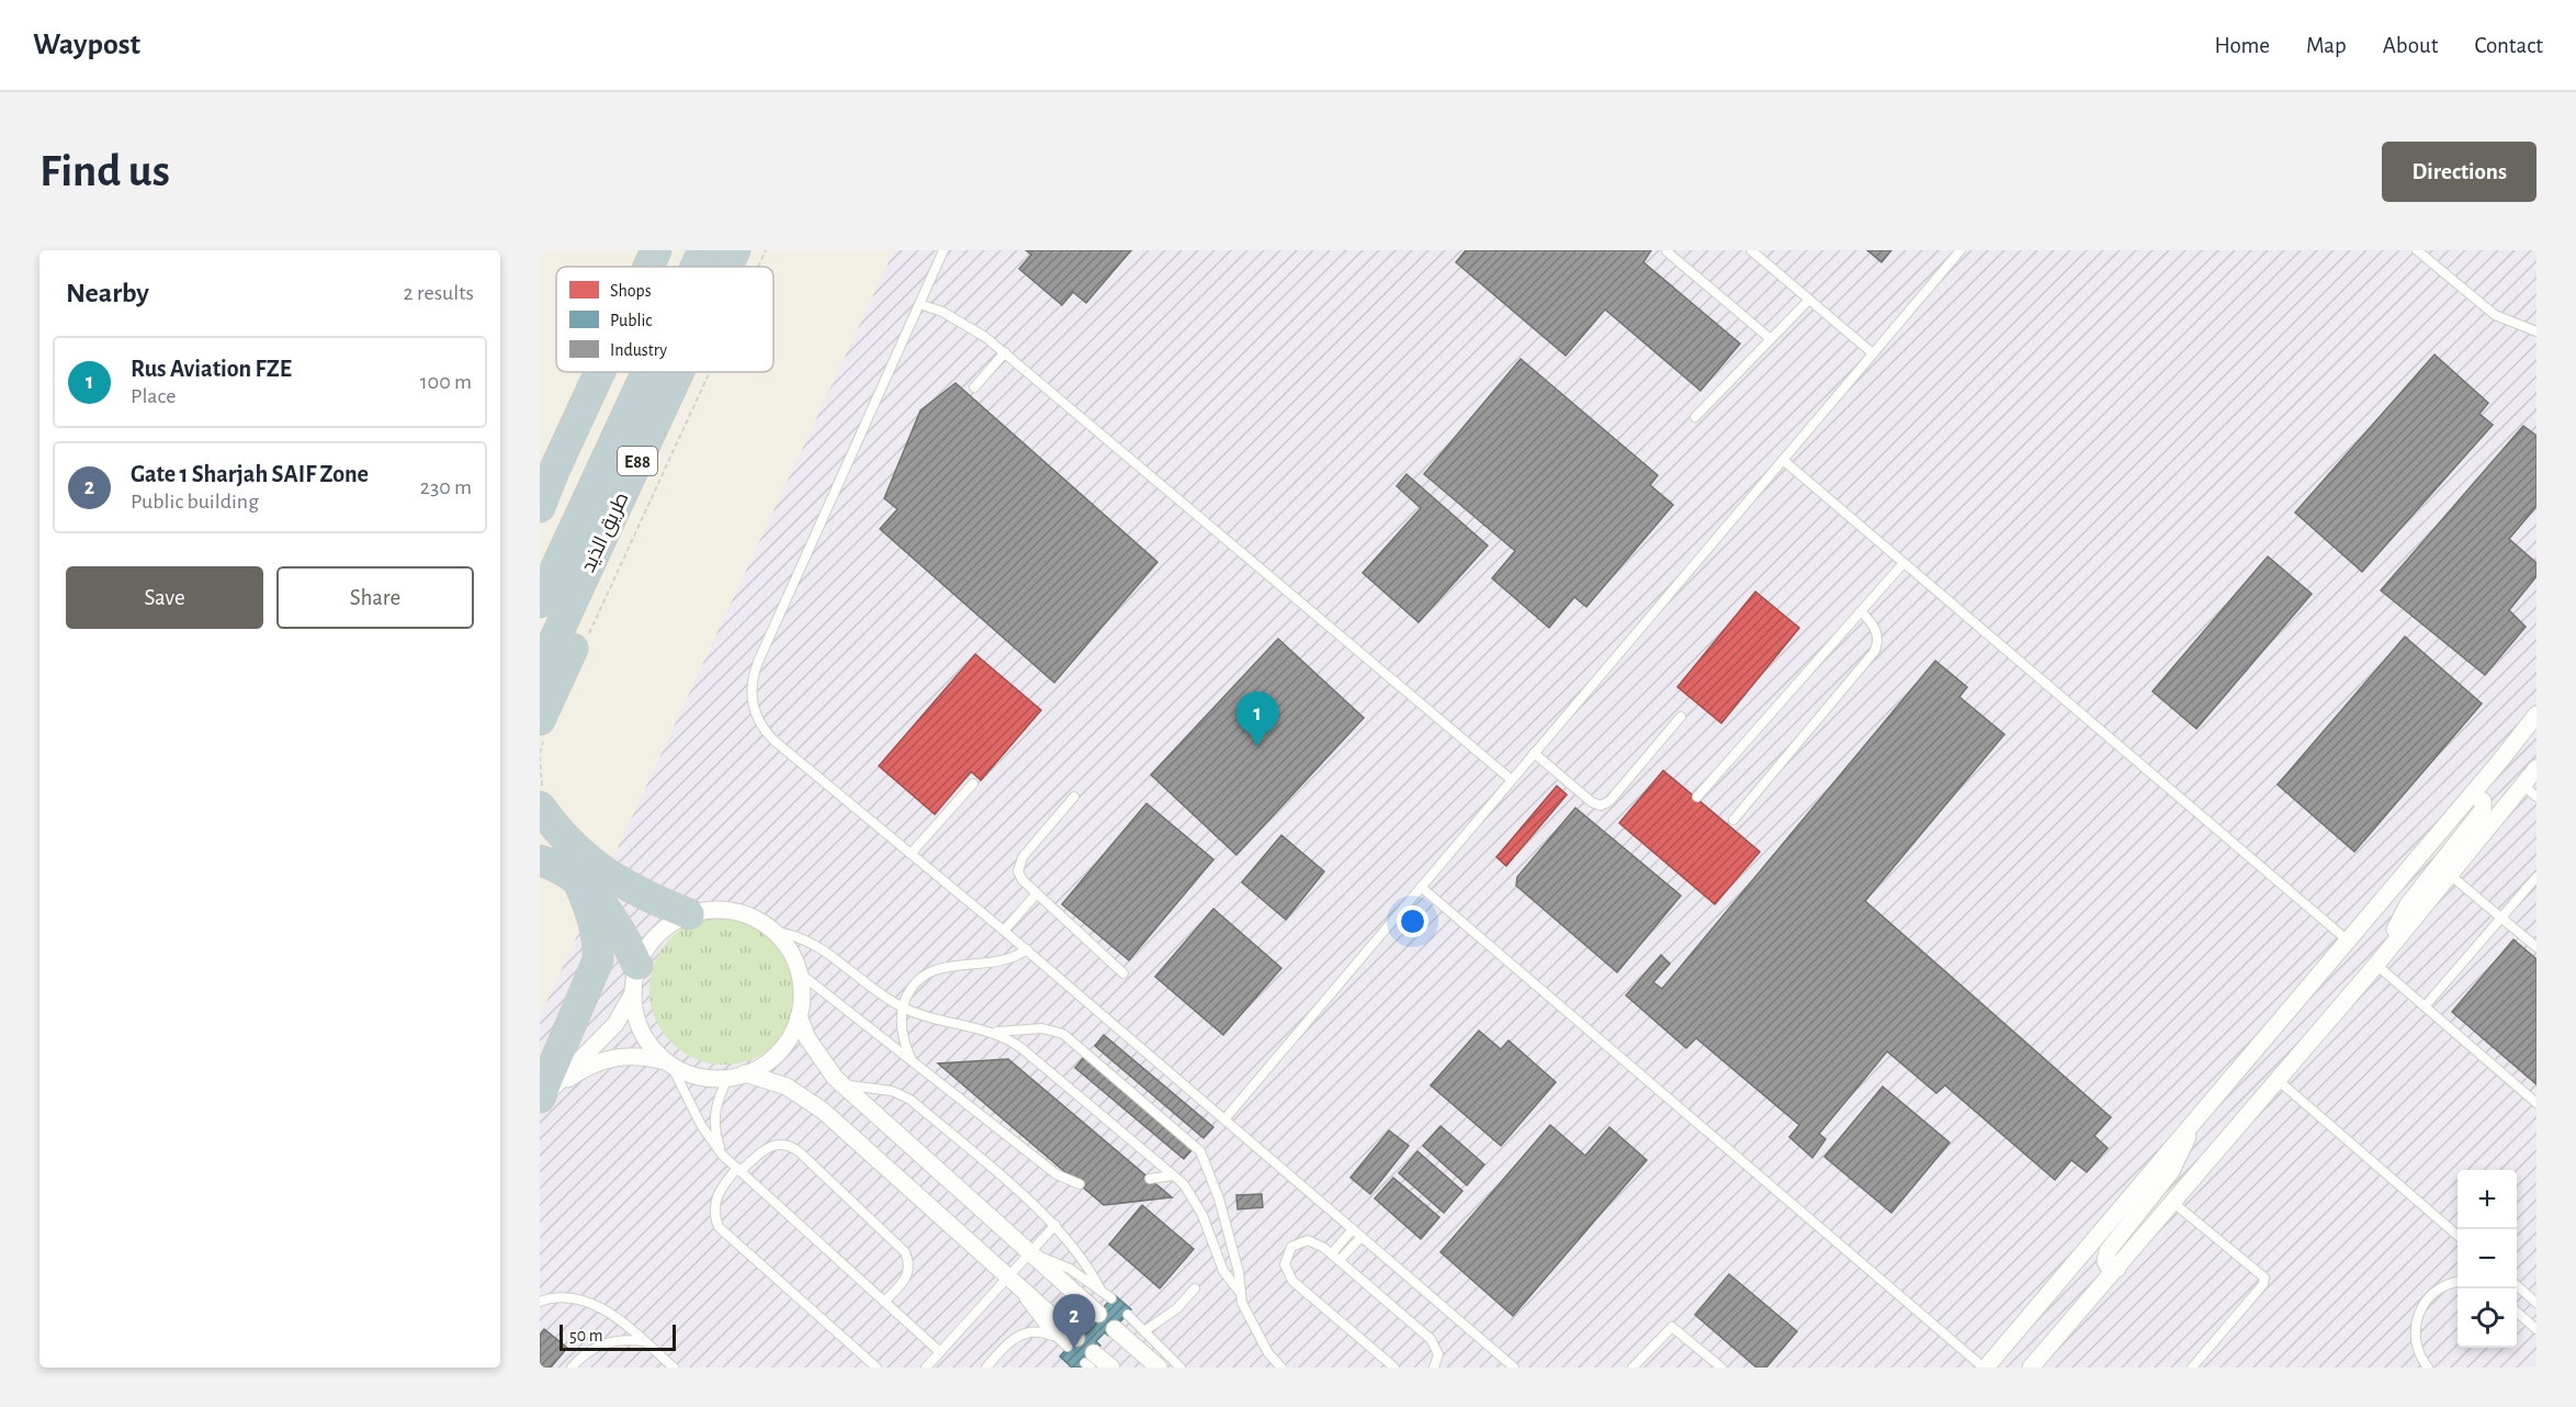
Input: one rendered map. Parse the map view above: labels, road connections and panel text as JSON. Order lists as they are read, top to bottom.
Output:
{
  "streets": {
    "highway": ["E88", "طريق الذيد"]
  },
  "legend": ["Shops", "Public", "Industry"],
  "scale_bar": "50 m",
  "page": {
    "header": "Waypost",
    "nav": [
      "Home",
      "Map",
      "About",
      "Contact"
    ],
    "buttons": [
      "Directions",
      ["Save", "Share"]
    ],
    "title": "Find us",
    "heading": ["Nearby", "2 results"],
    "list": [
      {
        "mark": "1",
        "name": "Rus Aviation FZE",
        "note": "Place",
        "value": "100 m"
      },
      {
        "mark": "2",
        "name": "Gate 1 Sharjah SAIF Zone",
        "note": "Public building",
        "value": "230 m"
      }
    ],
    "pins": ["1", "2"],
    "map_buttons": ["+", "−"],
    "scale": "50 m"
  }
}
